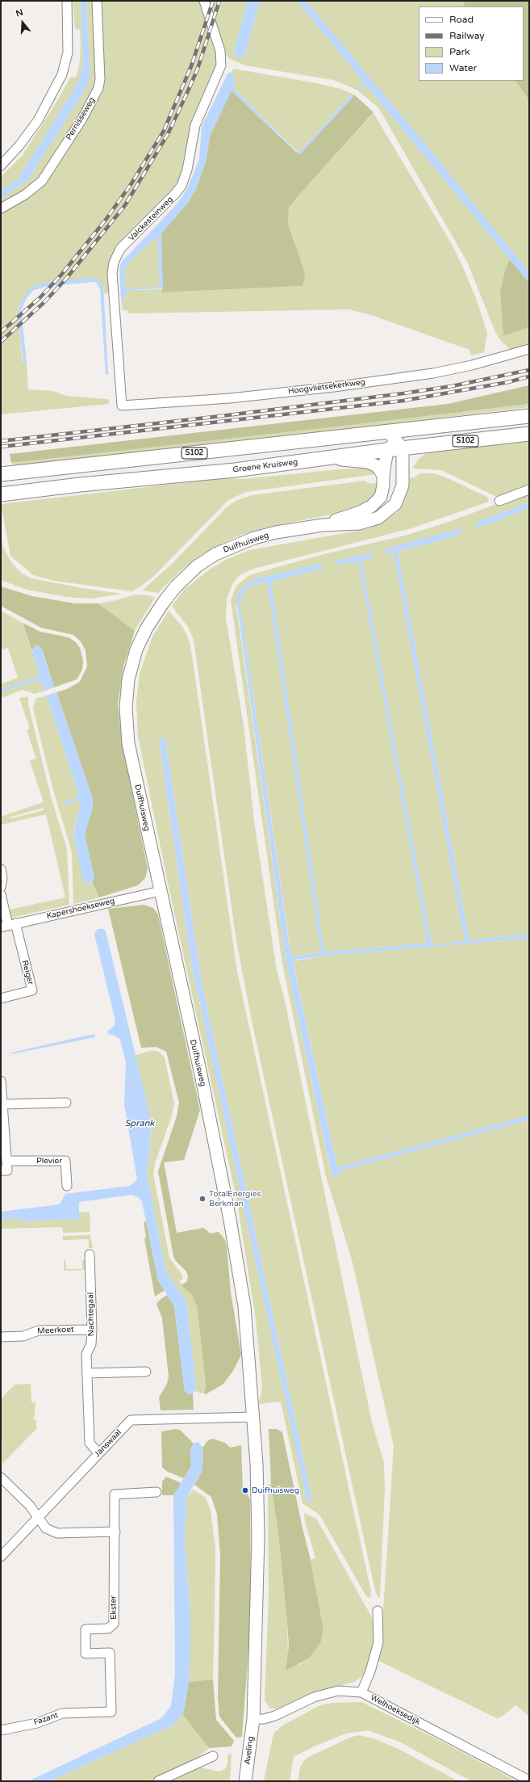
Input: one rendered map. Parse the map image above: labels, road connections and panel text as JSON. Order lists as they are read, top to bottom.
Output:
{
  "streets": {
    "main road": [
      "S102",
      "Groene Kruisweg",
      "Duifhuisweg",
      "Aveling"
    ],
    "street": [
      "Pernisseweg",
      "Valckesteinweg",
      "Hoogvlietsekerkweg",
      "Kapershoekseweg",
      "Reiger",
      "Plevier",
      "Nachtegaal",
      "Meerkoet",
      "Janswaal",
      "Ekster",
      "Welhoeksedijk",
      "Fazant"
    ]
  },
  "crossings": [
    ["Valckesteinweg", "Hoogvlietsekerkweg"],
    ["Groene Kruisweg", "Duifhuisweg"],
    ["Duifhuisweg", "Kapershoekseweg"],
    ["Duifhuisweg", "Janswaal"],
    ["Duifhuisweg", "Welhoeksedijk"],
    ["Duifhuisweg", "Aveling"],
    ["Kapershoekseweg", "Reiger"],
    ["Nachtegaal", "Meerkoet"],
    ["Nachtegaal", "Janswaal"],
    ["Ekster", "Fazant"],
    ["Welhoeksedijk", "Aveling"]
  ],
  "water": ["Sprank"],
  "places": ["TotalEnergies Berkman", "Duifhuisweg"],
  "legend": [
    "Road",
    "Railway",
    "Park",
    "Water"
  ],
  "north": "top"
}
